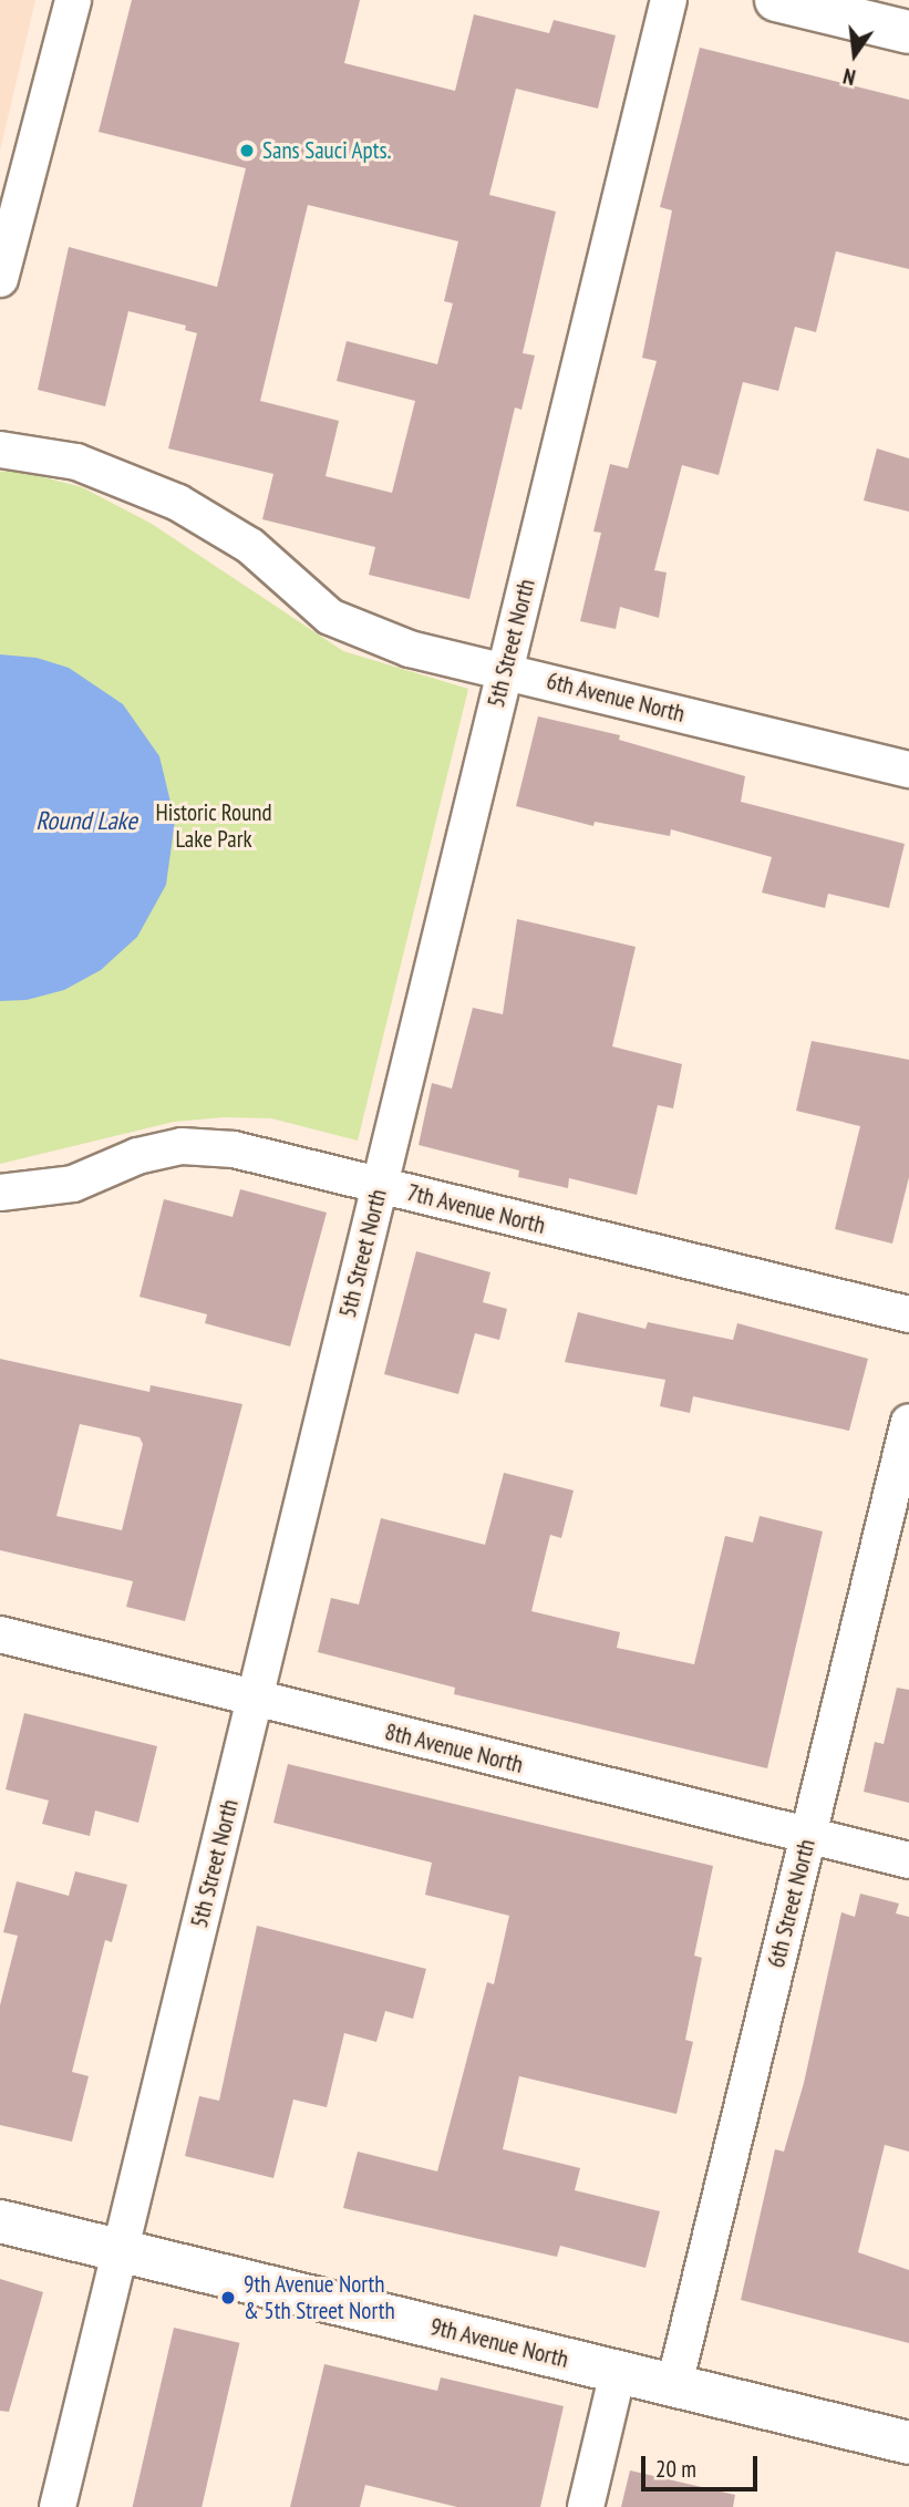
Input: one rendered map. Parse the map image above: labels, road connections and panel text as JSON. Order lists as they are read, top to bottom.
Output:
{
  "streets": {
    "street": [
      "5th Street North",
      "6th Avenue North",
      "7th Avenue North",
      "8th Avenue North",
      "6th Street North",
      "9th Avenue North"
    ]
  },
  "crossings": [
    ["5th Street North", "6th Avenue North"],
    ["5th Street North", "7th Avenue North"],
    ["5th Street North", "8th Avenue North"],
    ["5th Street North", "9th Avenue North"],
    ["8th Avenue North", "6th Street North"],
    ["6th Street North", "9th Avenue North"]
  ],
  "water": ["Round Lake"],
  "parks": ["Historic Round Lake Park"],
  "places": ["Sans Sauci Apts.", "9th Avenue North & 5th Street North"],
  "scale_bar": "20 m",
  "north": "bottom"
}
